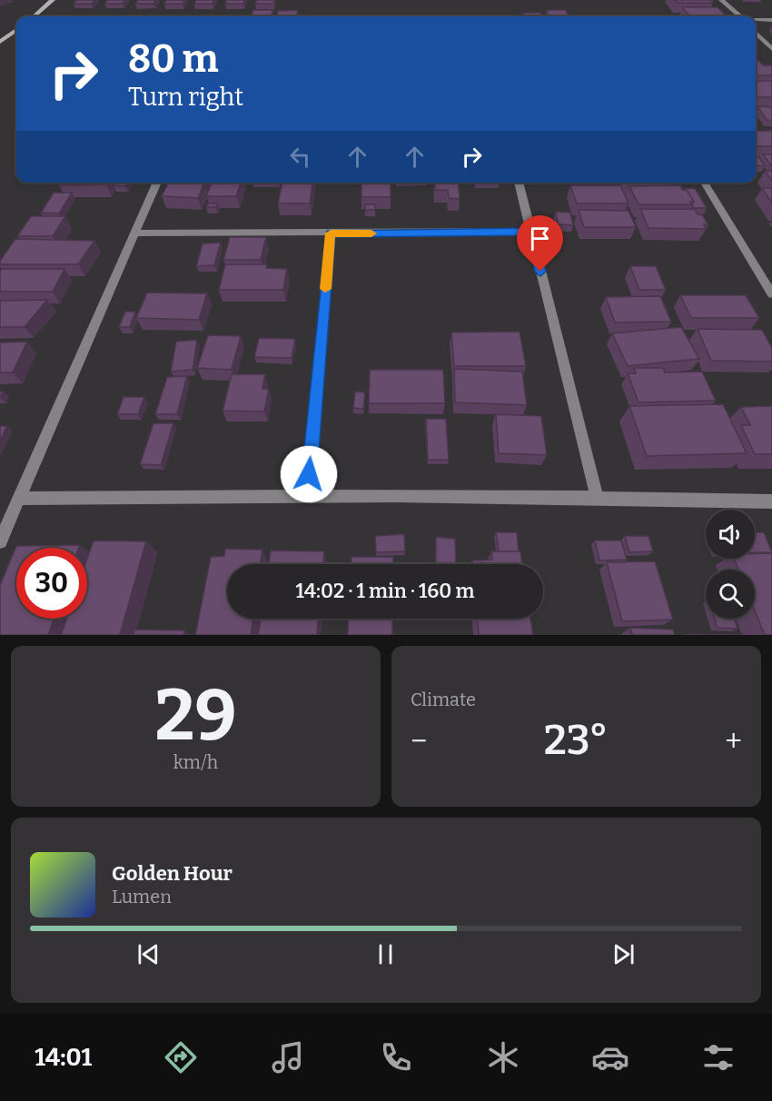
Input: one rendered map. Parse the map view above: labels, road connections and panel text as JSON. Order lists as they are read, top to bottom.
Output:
{
  "page": {
    "turn": ["80 m", "Turn right"],
    "limit": "30",
    "trip": "14:02 · 1 min · 160 m",
    "tile": [
      ["29", "km/h"],
      "Climate"
    ],
    "heat": ["−", "23°", "+"],
    "song": ["Golden Hour", "Lumen"],
    "tabs": "14:01"
  }
}
